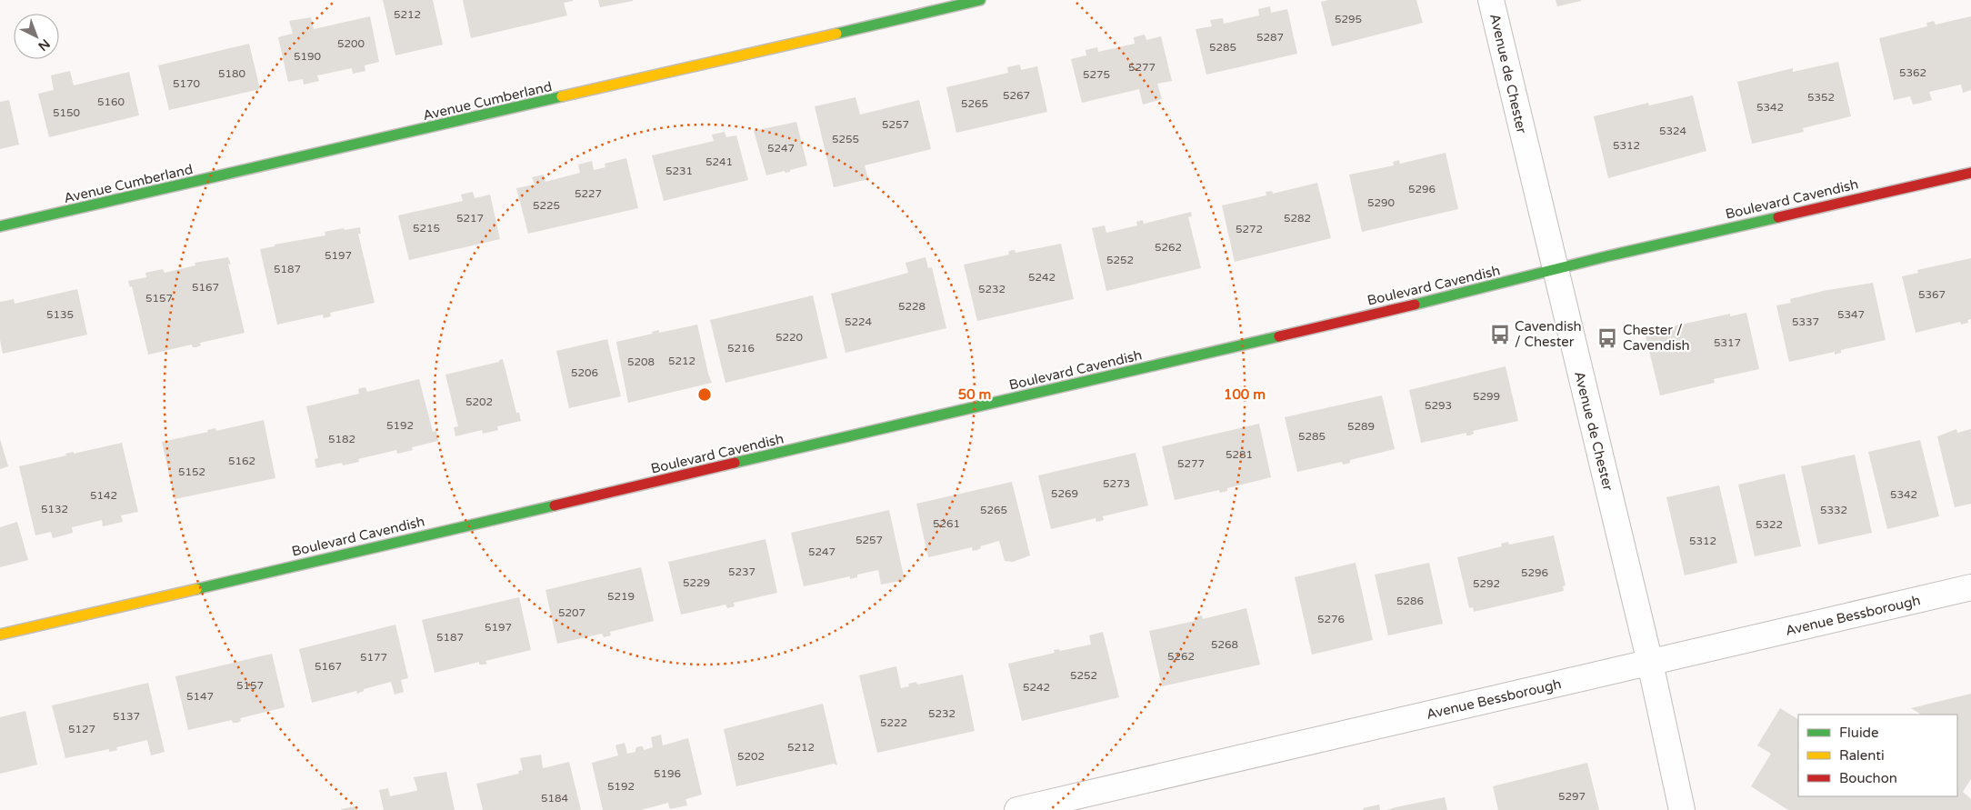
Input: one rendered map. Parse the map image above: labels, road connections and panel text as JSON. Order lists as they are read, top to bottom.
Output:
{
  "streets": {
    "main road": ["Avenue Cumberland", "Boulevard Cavendish"],
    "street": ["Avenue de Chester", "Avenue Bessborough"]
  },
  "crossings": [
    ["Avenue de Chester", "Boulevard Cavendish"],
    ["Avenue de Chester", "Avenue Bessborough"]
  ],
  "places": {
    "bus stop": ["Cavendish / Chester", "Chester / Cavendish"]
  },
  "house_numbers": [
    "5212",
    "5295",
    "5287",
    "5200",
    "5285",
    "5190",
    "5277",
    "5362",
    "5180",
    "5275",
    "5170",
    "5267",
    "5352",
    "5160",
    "5265",
    "5342",
    "5150",
    "5257",
    "5324",
    "5255",
    "5312",
    "5247",
    "5241",
    "5231",
    "5296",
    "5227",
    "5290",
    "5225",
    "5217",
    "5282",
    "5215",
    "5272",
    "5262",
    "5197",
    "5252",
    "5187",
    "5242",
    "5167",
    "5232",
    "5367",
    "5157",
    "5228",
    "5135",
    "5347",
    "5224",
    "5337",
    "5220",
    "5317",
    "5216",
    "5212",
    "5208",
    "5206",
    "5299",
    "5202",
    "5293",
    "5192",
    "5289",
    "5285",
    "5182",
    "5281",
    "5162",
    "5277",
    "5152",
    "5273",
    "5269",
    "5342",
    "5142",
    "5132",
    "5265",
    "5332",
    "5261",
    "5322",
    "5257",
    "5312",
    "5247",
    "5237",
    "5296",
    "5229",
    "5292",
    "5219",
    "5286",
    "5207",
    "5276",
    "5197",
    "5187",
    "5268",
    "5262",
    "5177",
    "5167",
    "5252",
    "5157",
    "5242",
    "5147",
    "5232",
    "5137",
    "5222",
    "5127",
    "5212",
    "5202",
    "5196",
    "5192",
    "5297",
    "5184"
  ],
  "legend": ["Fluide", "Ralenti", "Bouchon"],
  "north": "bottom right",
  "rings": ["50 m", "100 m"]
}
